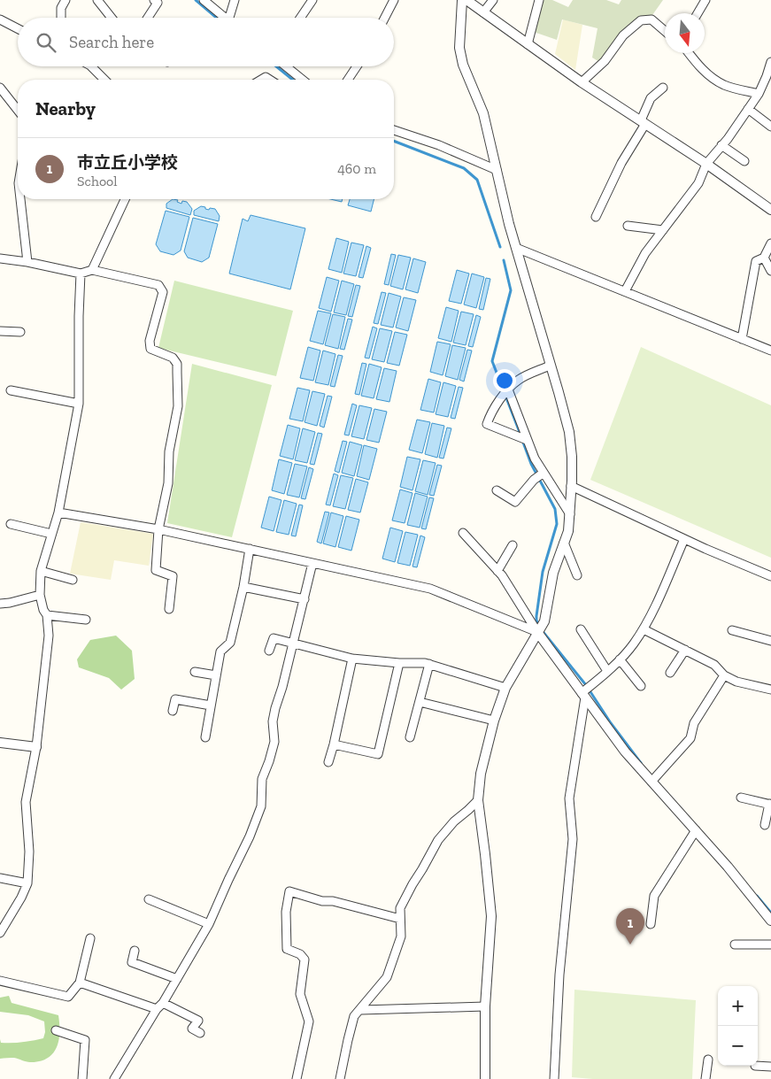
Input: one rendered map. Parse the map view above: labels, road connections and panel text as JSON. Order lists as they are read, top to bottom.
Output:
{
  "north": "bottom",
  "page": {
    "search": "Search here",
    "heading": "Nearby",
    "list": [
      {
        "mark": "1",
        "name": "市立丘小学校",
        "note": "School",
        "value": "460 m"
      }
    ],
    "pins": "1",
    "map_buttons": ["+", "−"]
  }
}
